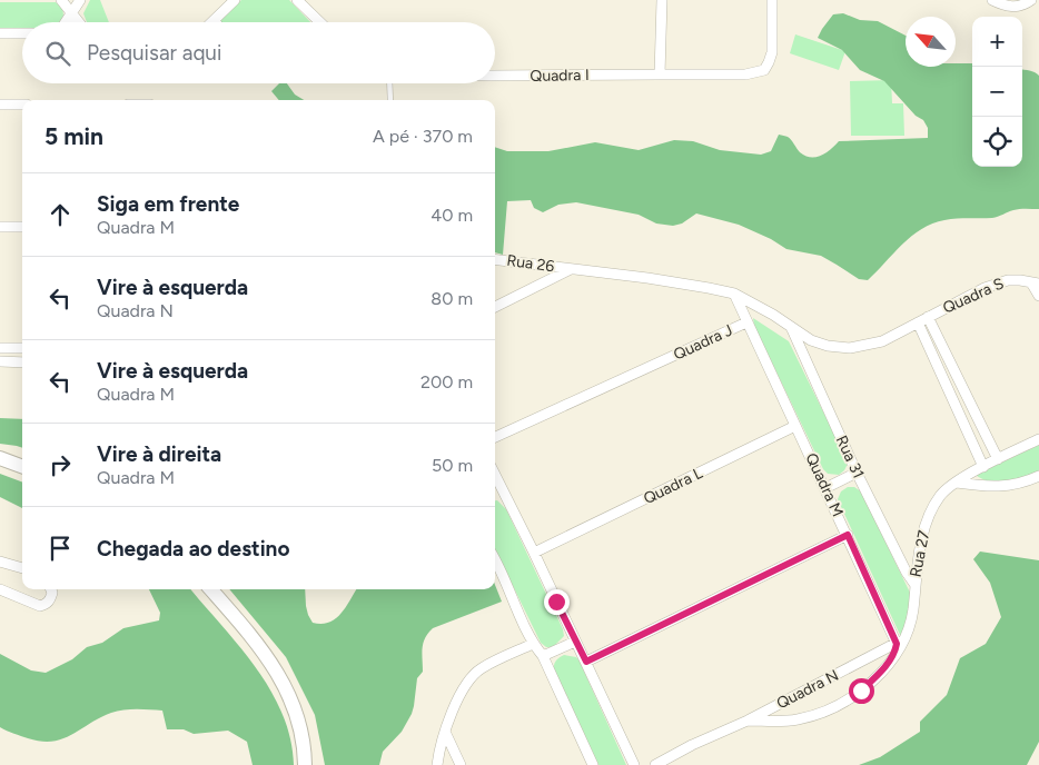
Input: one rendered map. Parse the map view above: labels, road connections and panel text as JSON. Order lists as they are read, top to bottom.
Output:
{
  "streets": {
    "street": [
      "Quadra I",
      "Rua 26",
      "Quadra S",
      "Quadra J",
      "Rua 31",
      "Quadra M",
      "Quadra L",
      "Rua 27",
      "Quadra N"
    ]
  },
  "crossings": [
    ["Rua 31", "Rua 27"],
    ["Quadra M", "Quadra L"],
    ["Rua 27", "Quadra N"]
  ],
  "north": "top left",
  "page": {
    "map_buttons": ["+", "−"],
    "search": "Pesquisar aqui",
    "heading": ["5 min", "A pé · 370 m"],
    "list": [
      ["Siga em frente", "Quadra M", "40 m"],
      ["Vire à esquerda", "Quadra N", "80 m"],
      ["Vire à esquerda", "Quadra M", "200 m"],
      ["Vire à direita", "Quadra M", "50 m"],
      "Chegada ao destino"
    ]
  }
}
